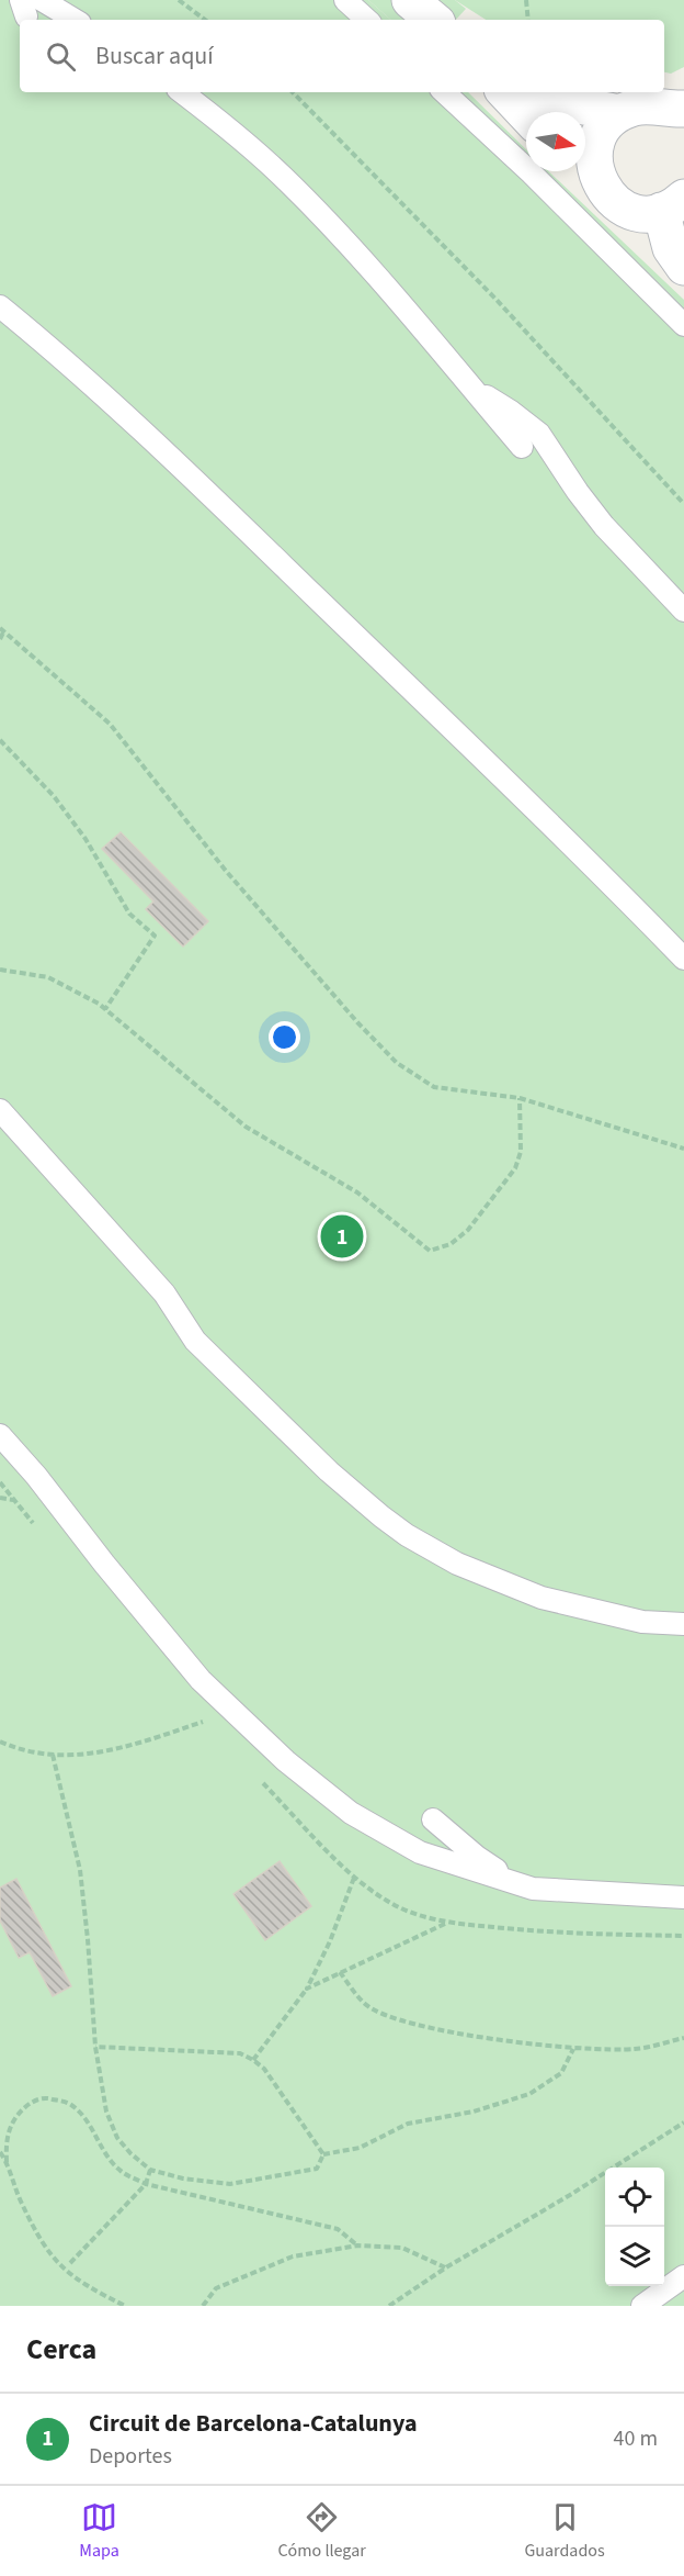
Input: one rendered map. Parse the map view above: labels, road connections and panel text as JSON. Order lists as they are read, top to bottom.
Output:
{
  "north": "right",
  "page": {
    "search": "Buscar aquí",
    "pins": "1",
    "heading": "Cerca",
    "list": [
      {
        "mark": "1",
        "name": "Circuit de Barcelona-Catalunya",
        "note": "Deportes",
        "value": "40 m"
      }
    ],
    "nav": ["Mapa", "Cómo llegar", "Guardados"]
  }
}
